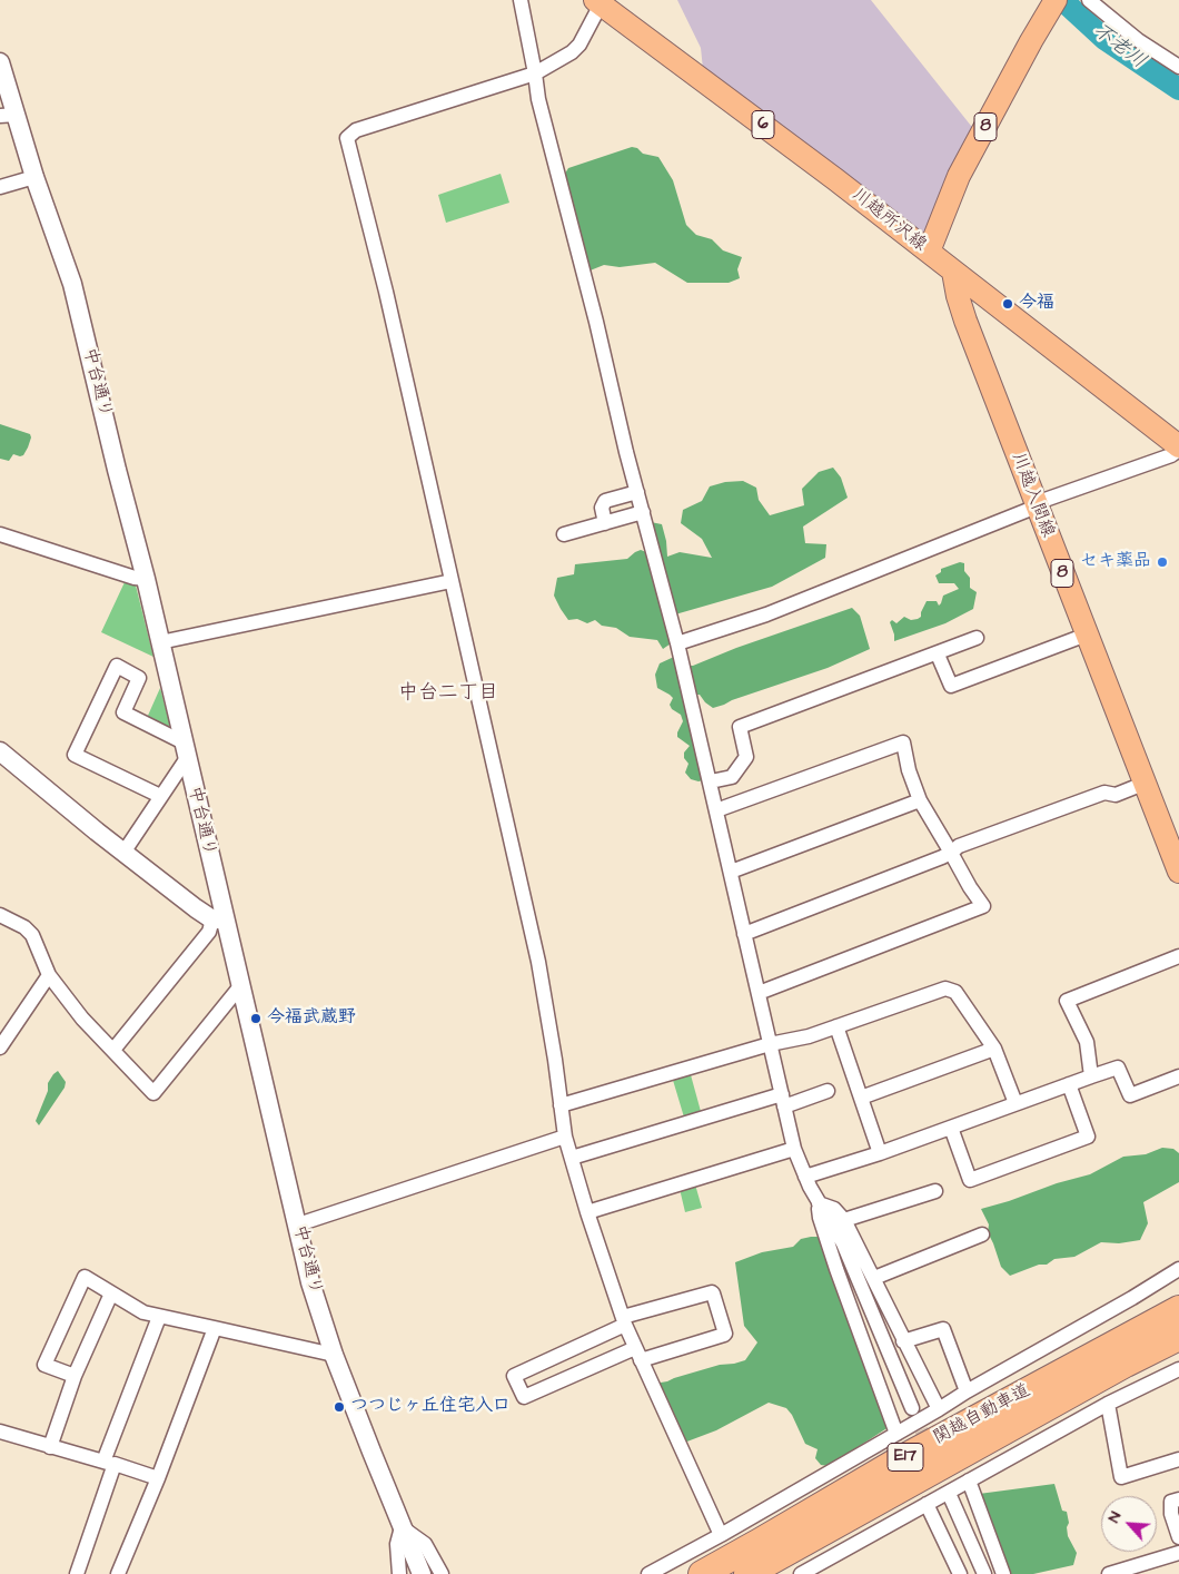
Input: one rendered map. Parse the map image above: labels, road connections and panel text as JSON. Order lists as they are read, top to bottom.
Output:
{
  "streets": {
    "highway": ["関越自動車道", "E17"],
    "main road": [
      "6",
      "8",
      "川越所沢線",
      "川越入間線"
    ],
    "street": ["中台通り"]
  },
  "crossings": [
    ["8", "川越所沢線"],
    ["川越所沢線", "川越入間線"]
  ],
  "districts": ["中台二丁目"],
  "water": ["不老川"],
  "places": [
    "今福",
    "セキ薬品",
    "今福武蔵野",
    "つつじヶ丘住宅入口"
  ],
  "north": "top left"
}
